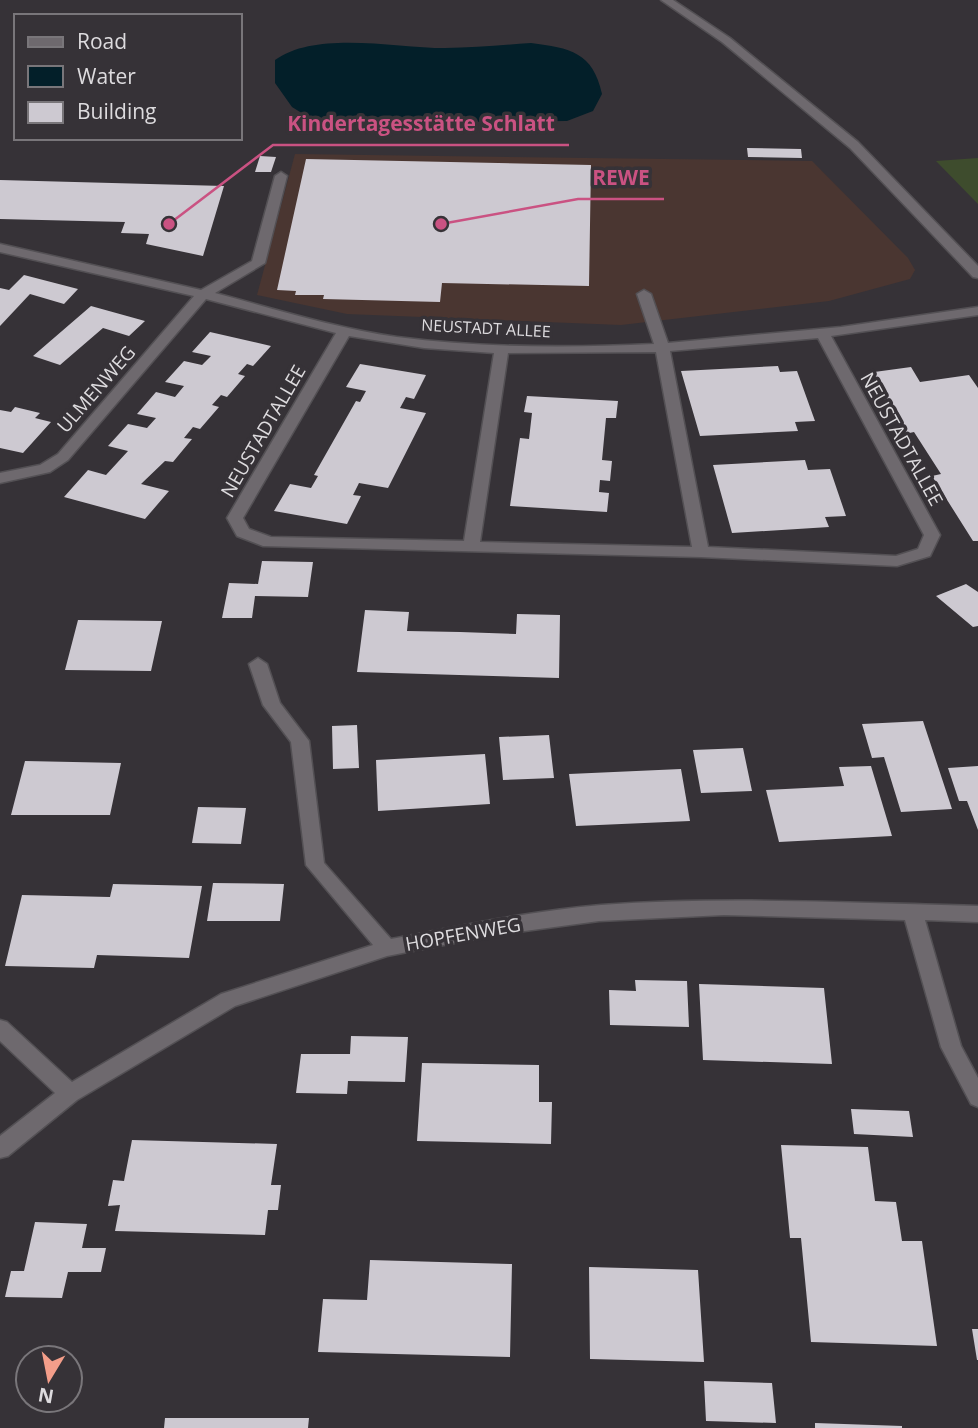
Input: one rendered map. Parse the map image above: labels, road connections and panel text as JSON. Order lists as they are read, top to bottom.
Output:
{
  "streets": {
    "street": [
      "NEUSTADT ALLEE",
      "ULMENWEG",
      "NEUSTADTALLEE",
      "HOPFENWEG"
    ]
  },
  "crossings": [
    ["NEUSTADT ALLEE", "ULMENWEG"],
    ["NEUSTADT ALLEE", "NEUSTADTALLEE"]
  ],
  "places": ["Kindertagesstätte Schlatt", "REWE"],
  "legend": ["Road", "Water", "Building"],
  "north": "bottom"
}
